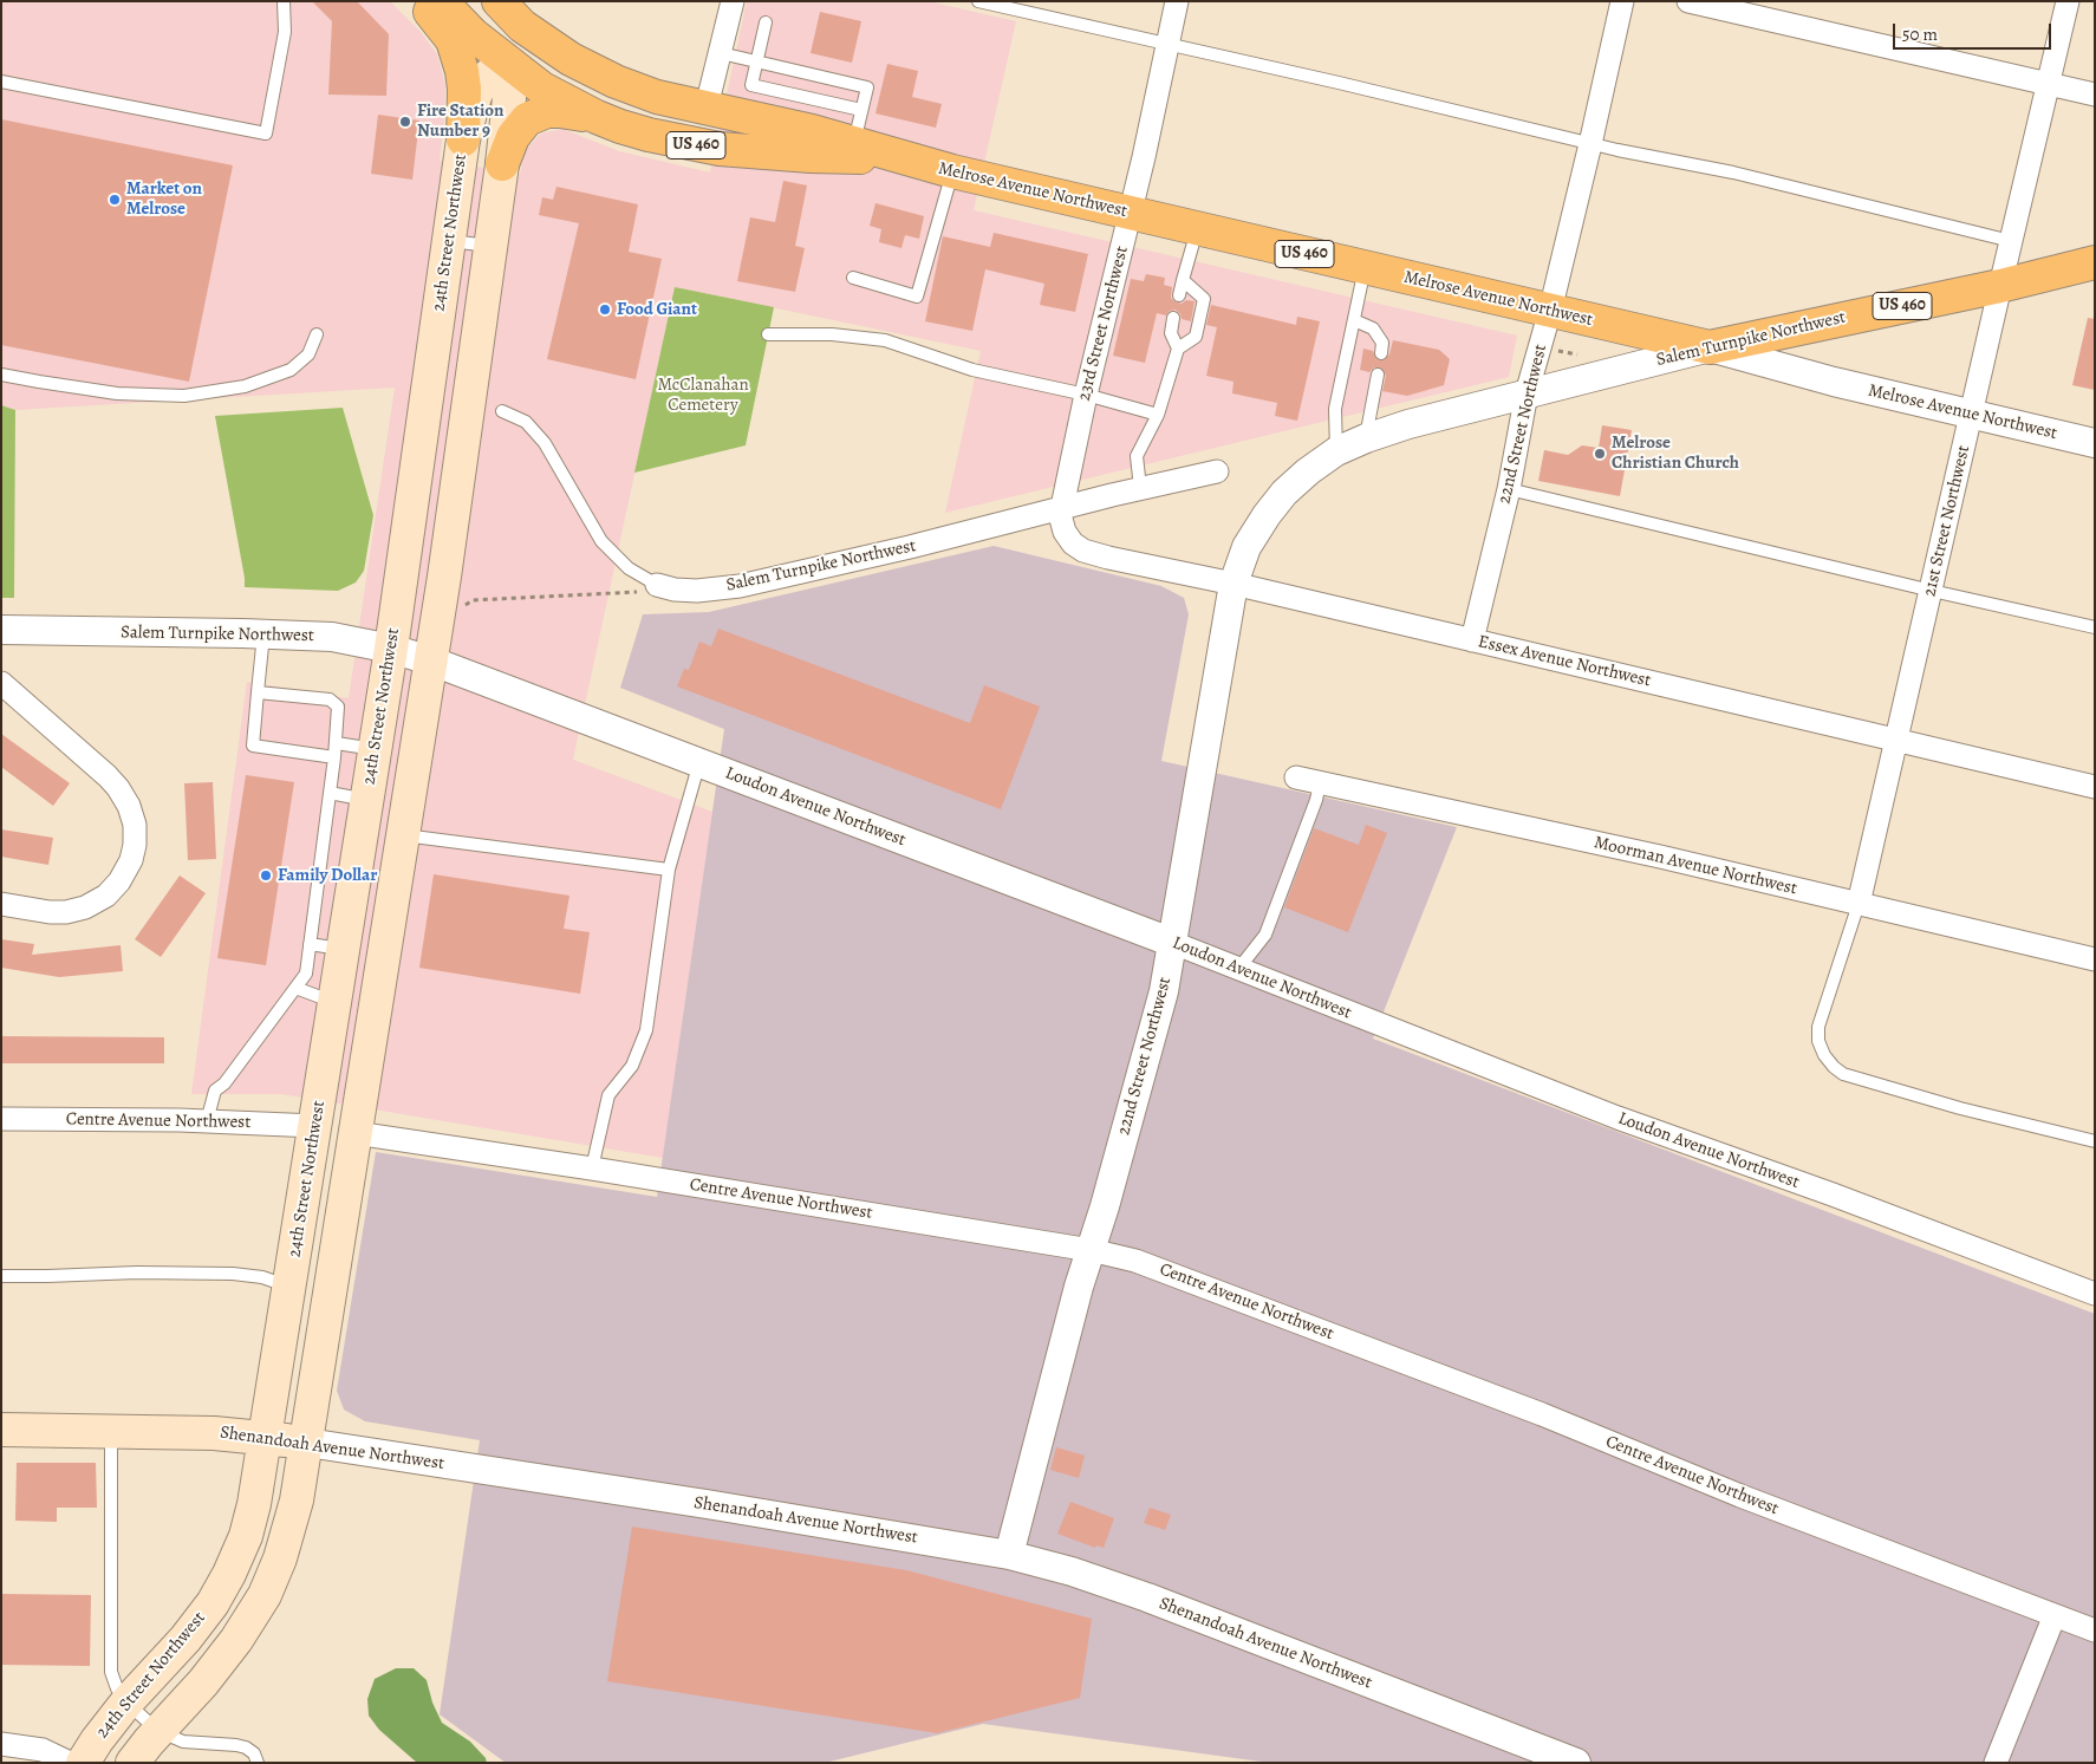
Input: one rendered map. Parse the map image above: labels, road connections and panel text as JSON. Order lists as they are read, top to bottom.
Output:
{
  "streets": {
    "main road": [
      "US 460",
      "Melrose Avenue Northwest",
      "24th Street Northwest",
      "Salem Turnpike Northwest",
      "Shenandoah Avenue Northwest"
    ],
    "street": [
      "23rd Street Northwest",
      "22nd Street Northwest",
      "21st Street Northwest",
      "Essex Avenue Northwest",
      "Loudon Avenue Northwest",
      "Moorman Avenue Northwest",
      "Centre Avenue Northwest"
    ]
  },
  "crossings": [
    ["Melrose Avenue Northwest", "24th Street Northwest"],
    ["Melrose Avenue Northwest", "23rd Street Northwest"],
    ["Melrose Avenue Northwest", "Salem Turnpike Northwest"],
    ["Melrose Avenue Northwest", "22nd Street Northwest"],
    ["Melrose Avenue Northwest", "21st Street Northwest"],
    ["24th Street Northwest", "Salem Turnpike Northwest"],
    ["24th Street Northwest", "Centre Avenue Northwest"],
    ["24th Street Northwest", "Shenandoah Avenue Northwest"],
    ["23rd Street Northwest", "Salem Turnpike Northwest"],
    ["23rd Street Northwest", "Essex Avenue Northwest"],
    ["Salem Turnpike Northwest", "22nd Street Northwest"],
    ["Salem Turnpike Northwest", "21st Street Northwest"],
    ["Salem Turnpike Northwest", "Essex Avenue Northwest"],
    ["Salem Turnpike Northwest", "Loudon Avenue Northwest"],
    ["22nd Street Northwest", "Essex Avenue Northwest"],
    ["22nd Street Northwest", "Loudon Avenue Northwest"],
    ["22nd Street Northwest", "Centre Avenue Northwest"],
    ["22nd Street Northwest", "Shenandoah Avenue Northwest"],
    ["21st Street Northwest", "Essex Avenue Northwest"],
    ["21st Street Northwest", "Moorman Avenue Northwest"]
  ],
  "parks": ["McClanahan Cemetery"],
  "places": [
    "Fire Station Number 9",
    "Market on Melrose",
    "Food Giant",
    "Melrose Christian Church",
    "Family Dollar"
  ],
  "scale_bar": "50 m"
}
